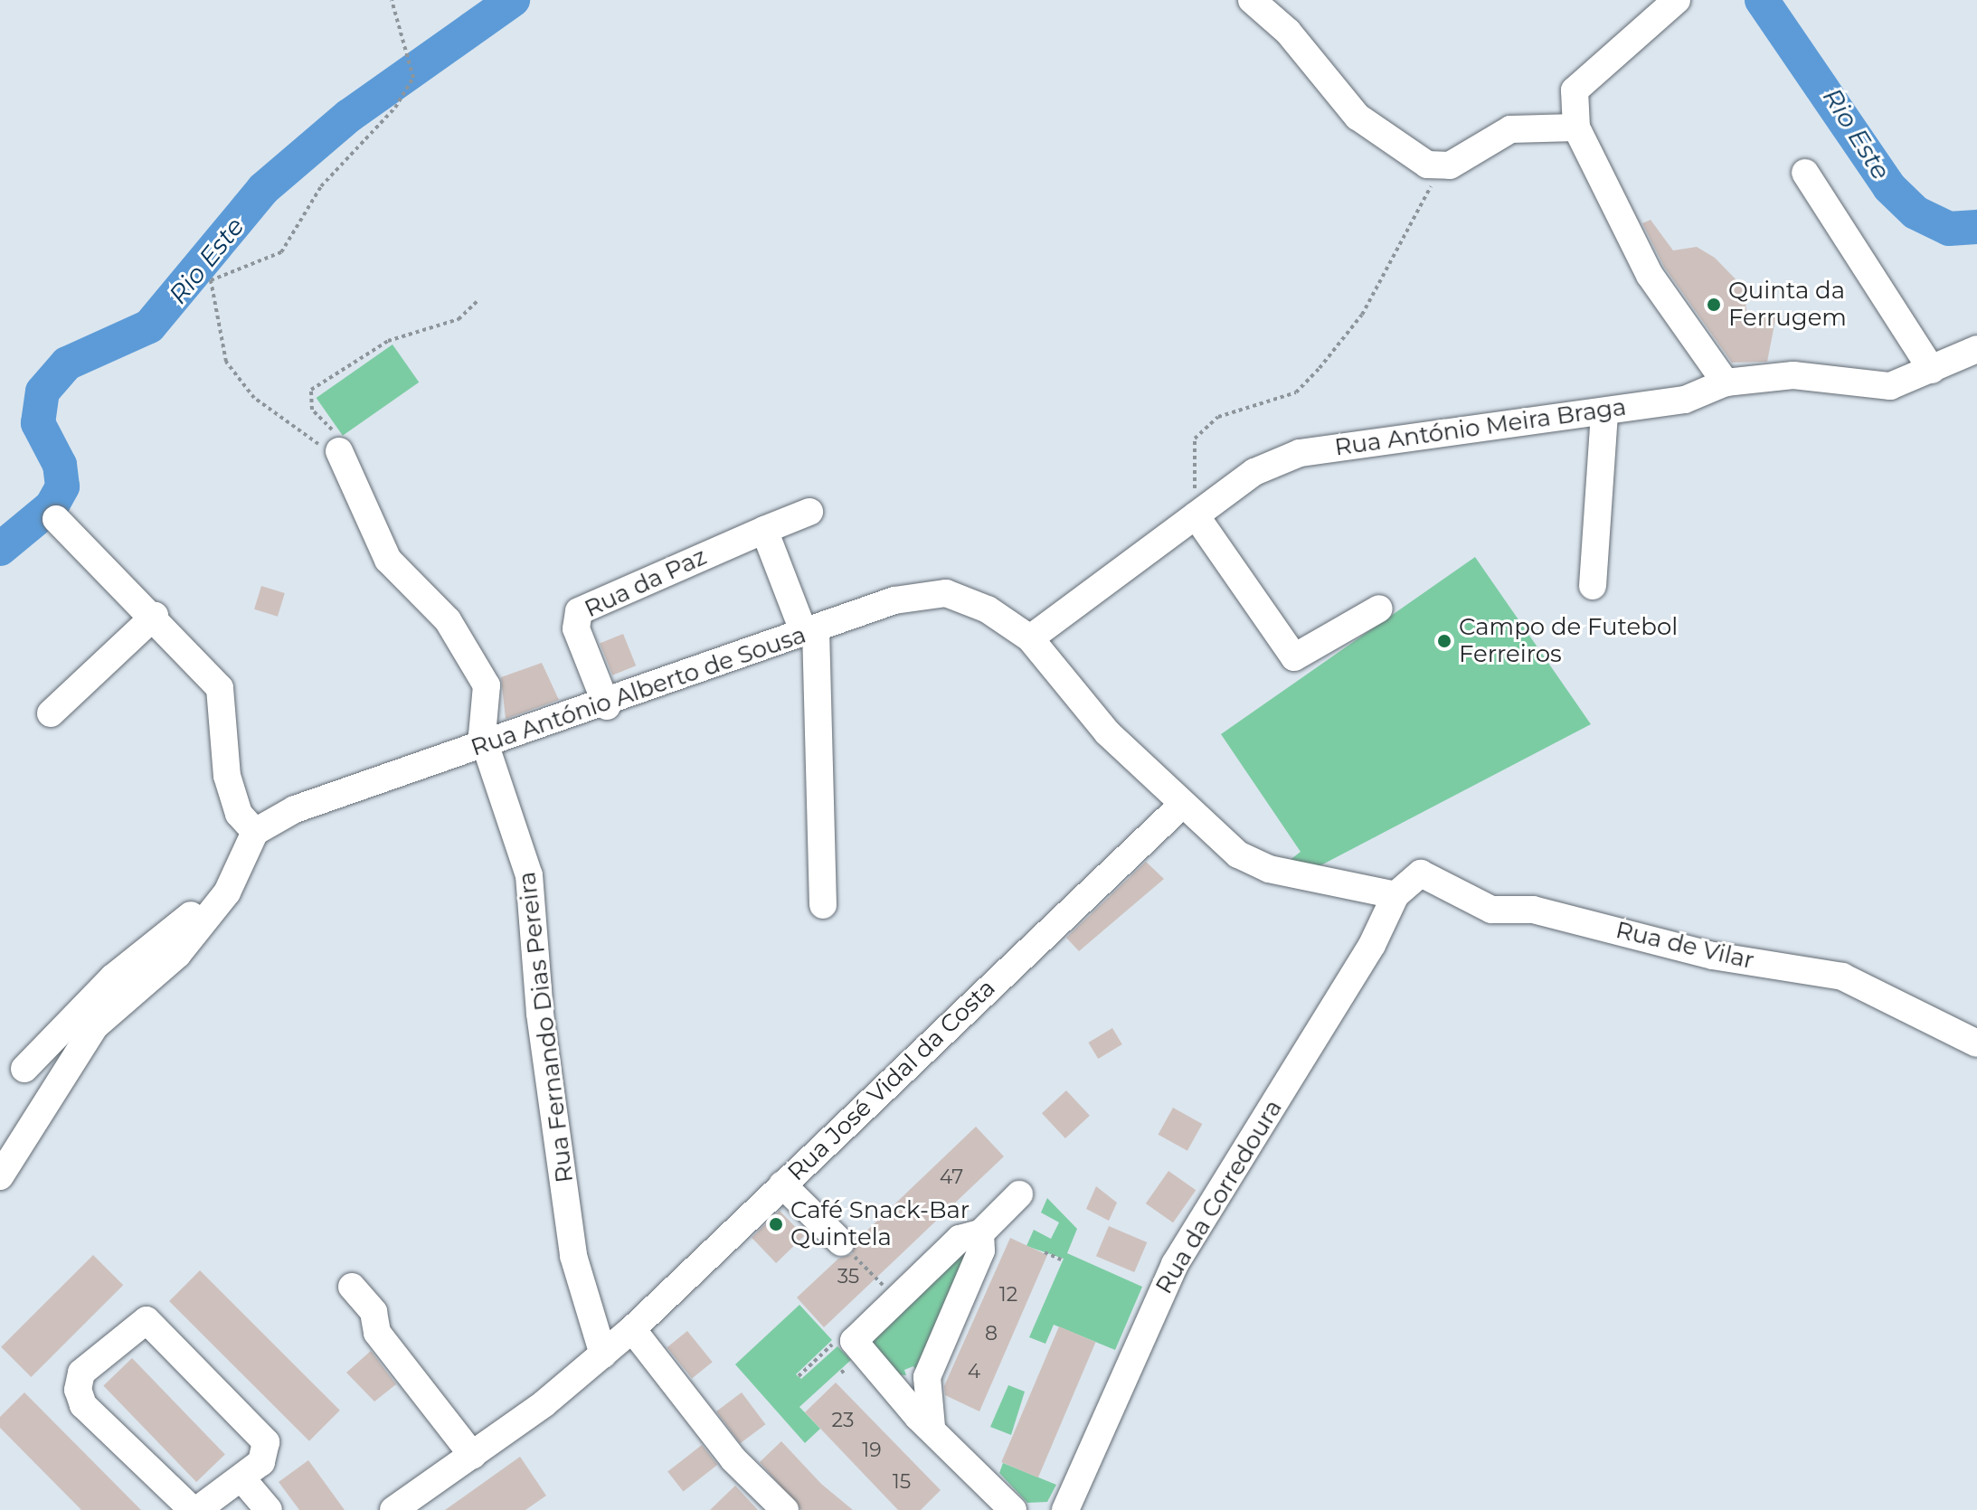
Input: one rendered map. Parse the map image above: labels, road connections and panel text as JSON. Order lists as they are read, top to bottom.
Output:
{
  "streets": {
    "street": [
      "Rua António Meira Braga",
      "Rua da Paz",
      "Rua António Alberto de Sousa",
      "Rua de Vilar",
      "Rua Fernando Dias Pereira",
      "Rua José Vidal da Costa",
      "Rua da Corredoura"
    ]
  },
  "crossings": [
    ["Rua António Meira Braga", "Rua António Alberto de Sousa"],
    ["Rua da Paz", "Rua António Alberto de Sousa"],
    ["Rua António Alberto de Sousa", "Rua Fernando Dias Pereira"],
    ["Rua de Vilar", "Rua da Corredoura"],
    ["Rua Fernando Dias Pereira", "Rua José Vidal da Costa"]
  ],
  "water": ["Rio Este"],
  "places": ["Quinta da Ferrugem", "Campo de Futebol Ferreiros", "Café Snack-Bar Quintela"],
  "house_numbers": [
    "47",
    "35",
    "12",
    "8",
    "4",
    "23",
    "19",
    "15"
  ]
}
